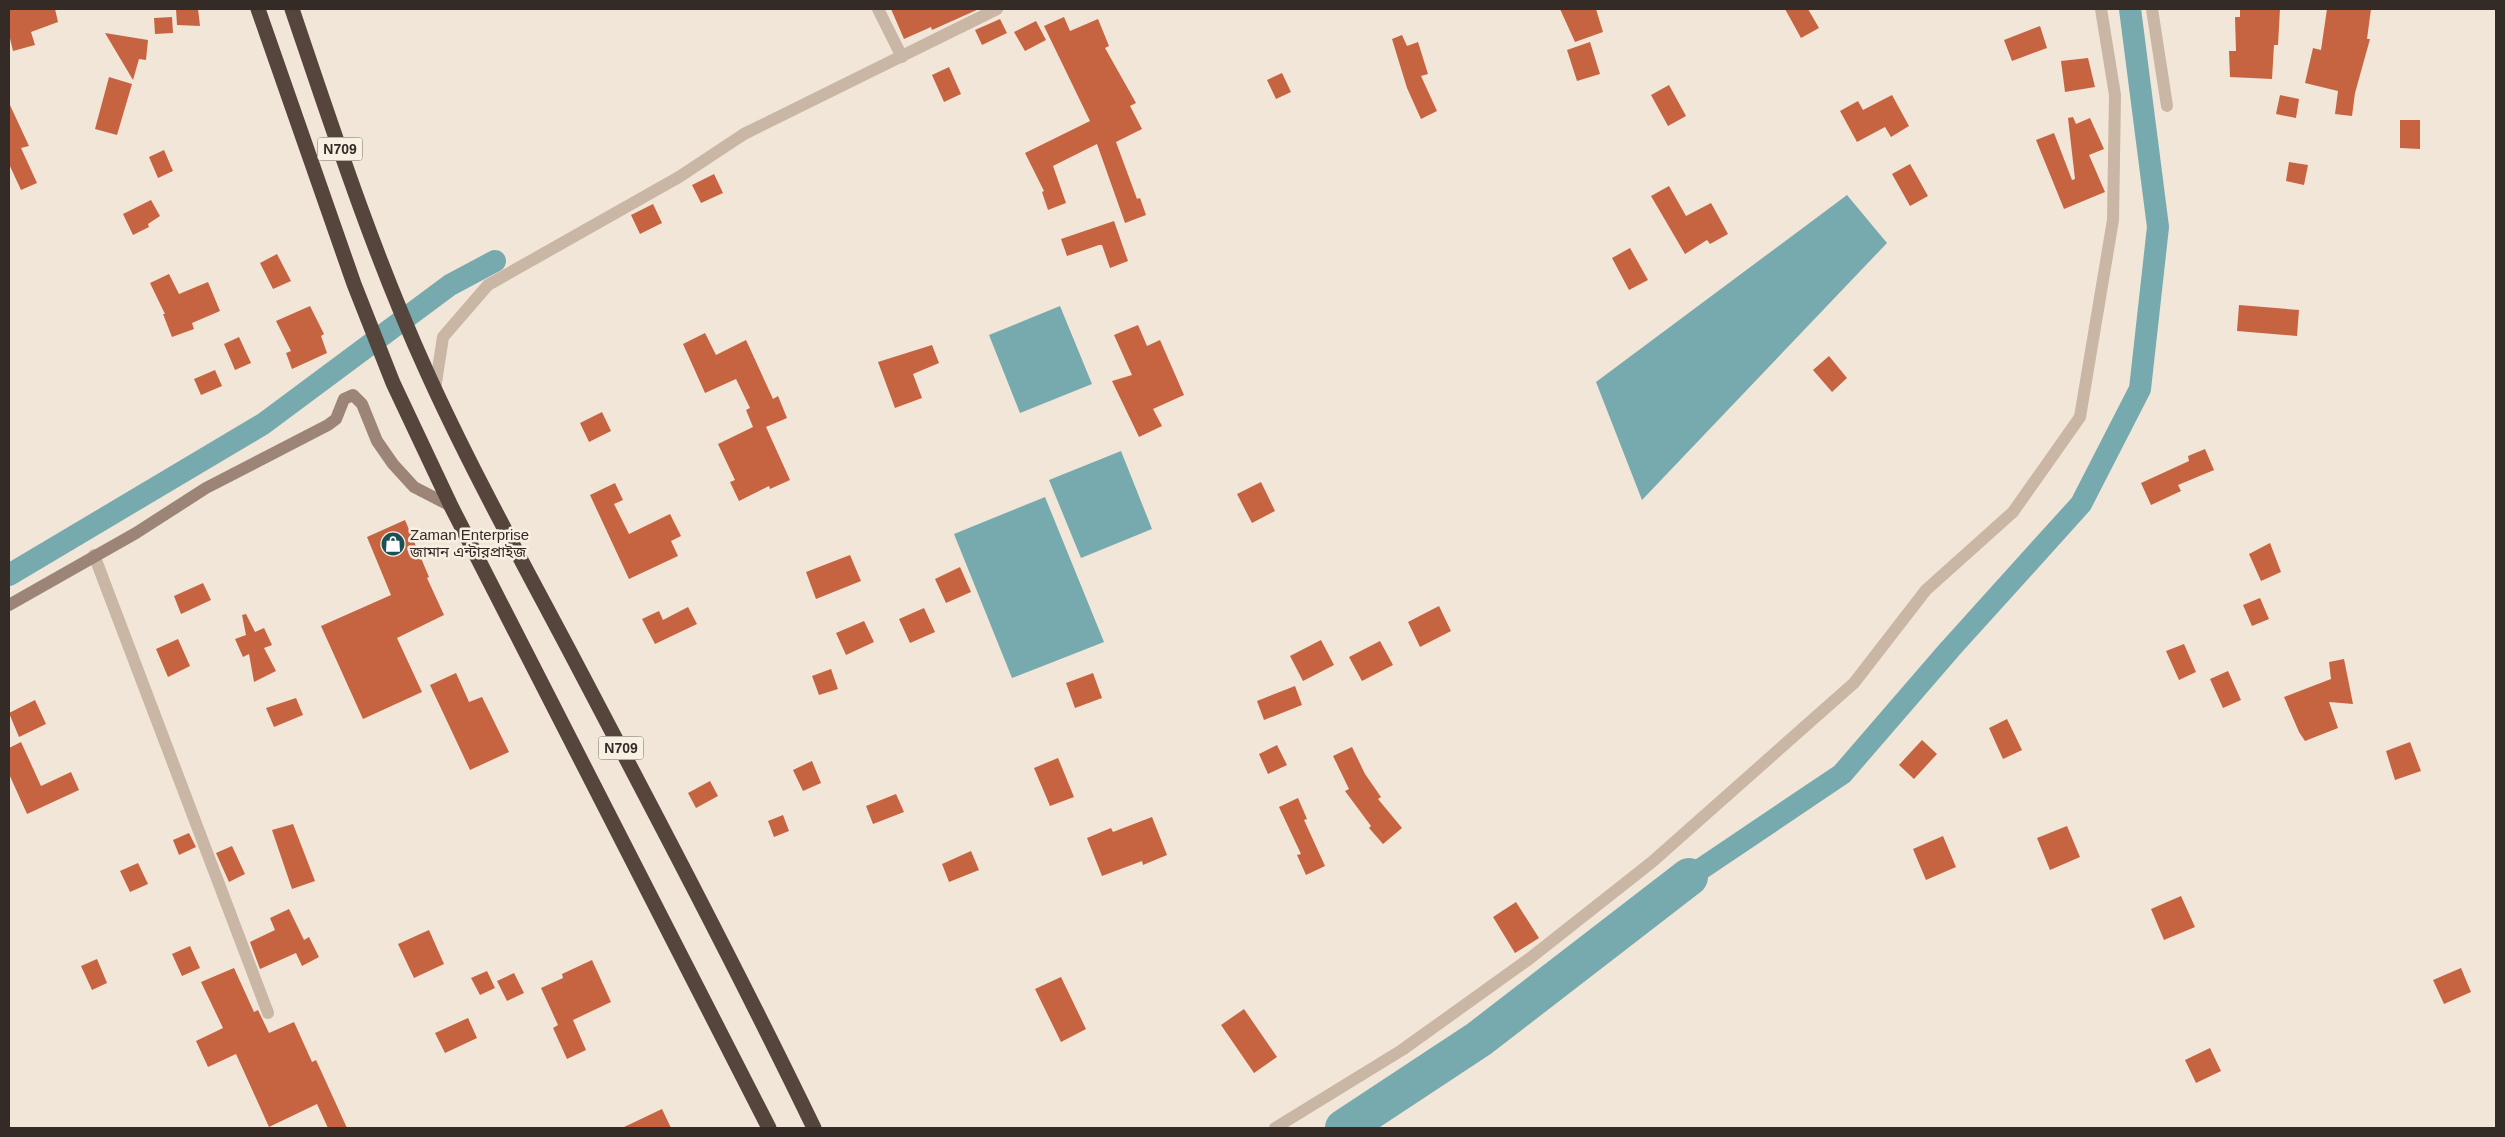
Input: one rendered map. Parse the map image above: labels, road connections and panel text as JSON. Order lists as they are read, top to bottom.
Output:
{
  "streets": {
    "highway": ["N709"]
  },
  "places": {
    "shop": ["Zaman Enterprise জামান এন্টারপ্রাইজ"]
  }
}
